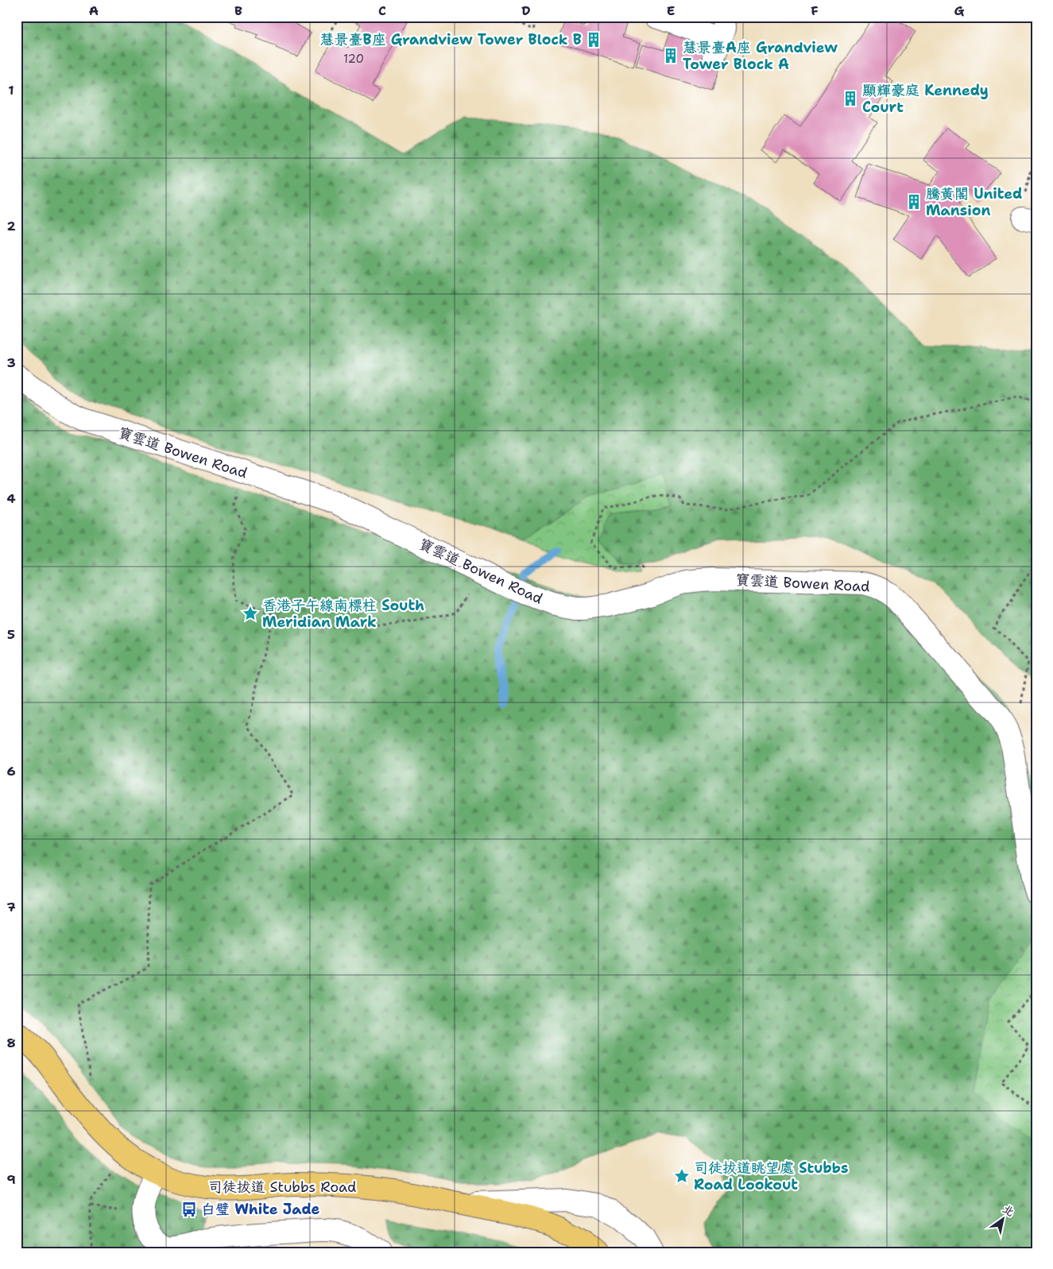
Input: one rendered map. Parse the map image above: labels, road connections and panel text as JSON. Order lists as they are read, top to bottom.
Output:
{
  "streets": {
    "main road": ["司徒拔道 Stubbs Road"],
    "street": ["寶雲道 Bowen Road"]
  },
  "places": {
    "building": [
      "慧景臺B座 Grandview Tower Block B",
      "慧景臺A座 Grandview Tower Block A",
      "顯輝豪庭 Kennedy Court",
      "騰黃閣 United Mansion"
    ],
    "place": ["香港子午線南標柱 South Meridian Mark", "司徒拔道眺望處 Stubbs Road Lookout"],
    "bus stop": ["白璧 White Jade"]
  },
  "house_numbers": ["120"],
  "north": "top right",
  "grid": {
    "columns": [
      "A",
      "B",
      "C",
      "D",
      "E",
      "F",
      "G"
    ],
    "rows": [
      "1",
      "2",
      "3",
      "4",
      "5",
      "6",
      "7",
      "8",
      "9"
    ]
  }
}
